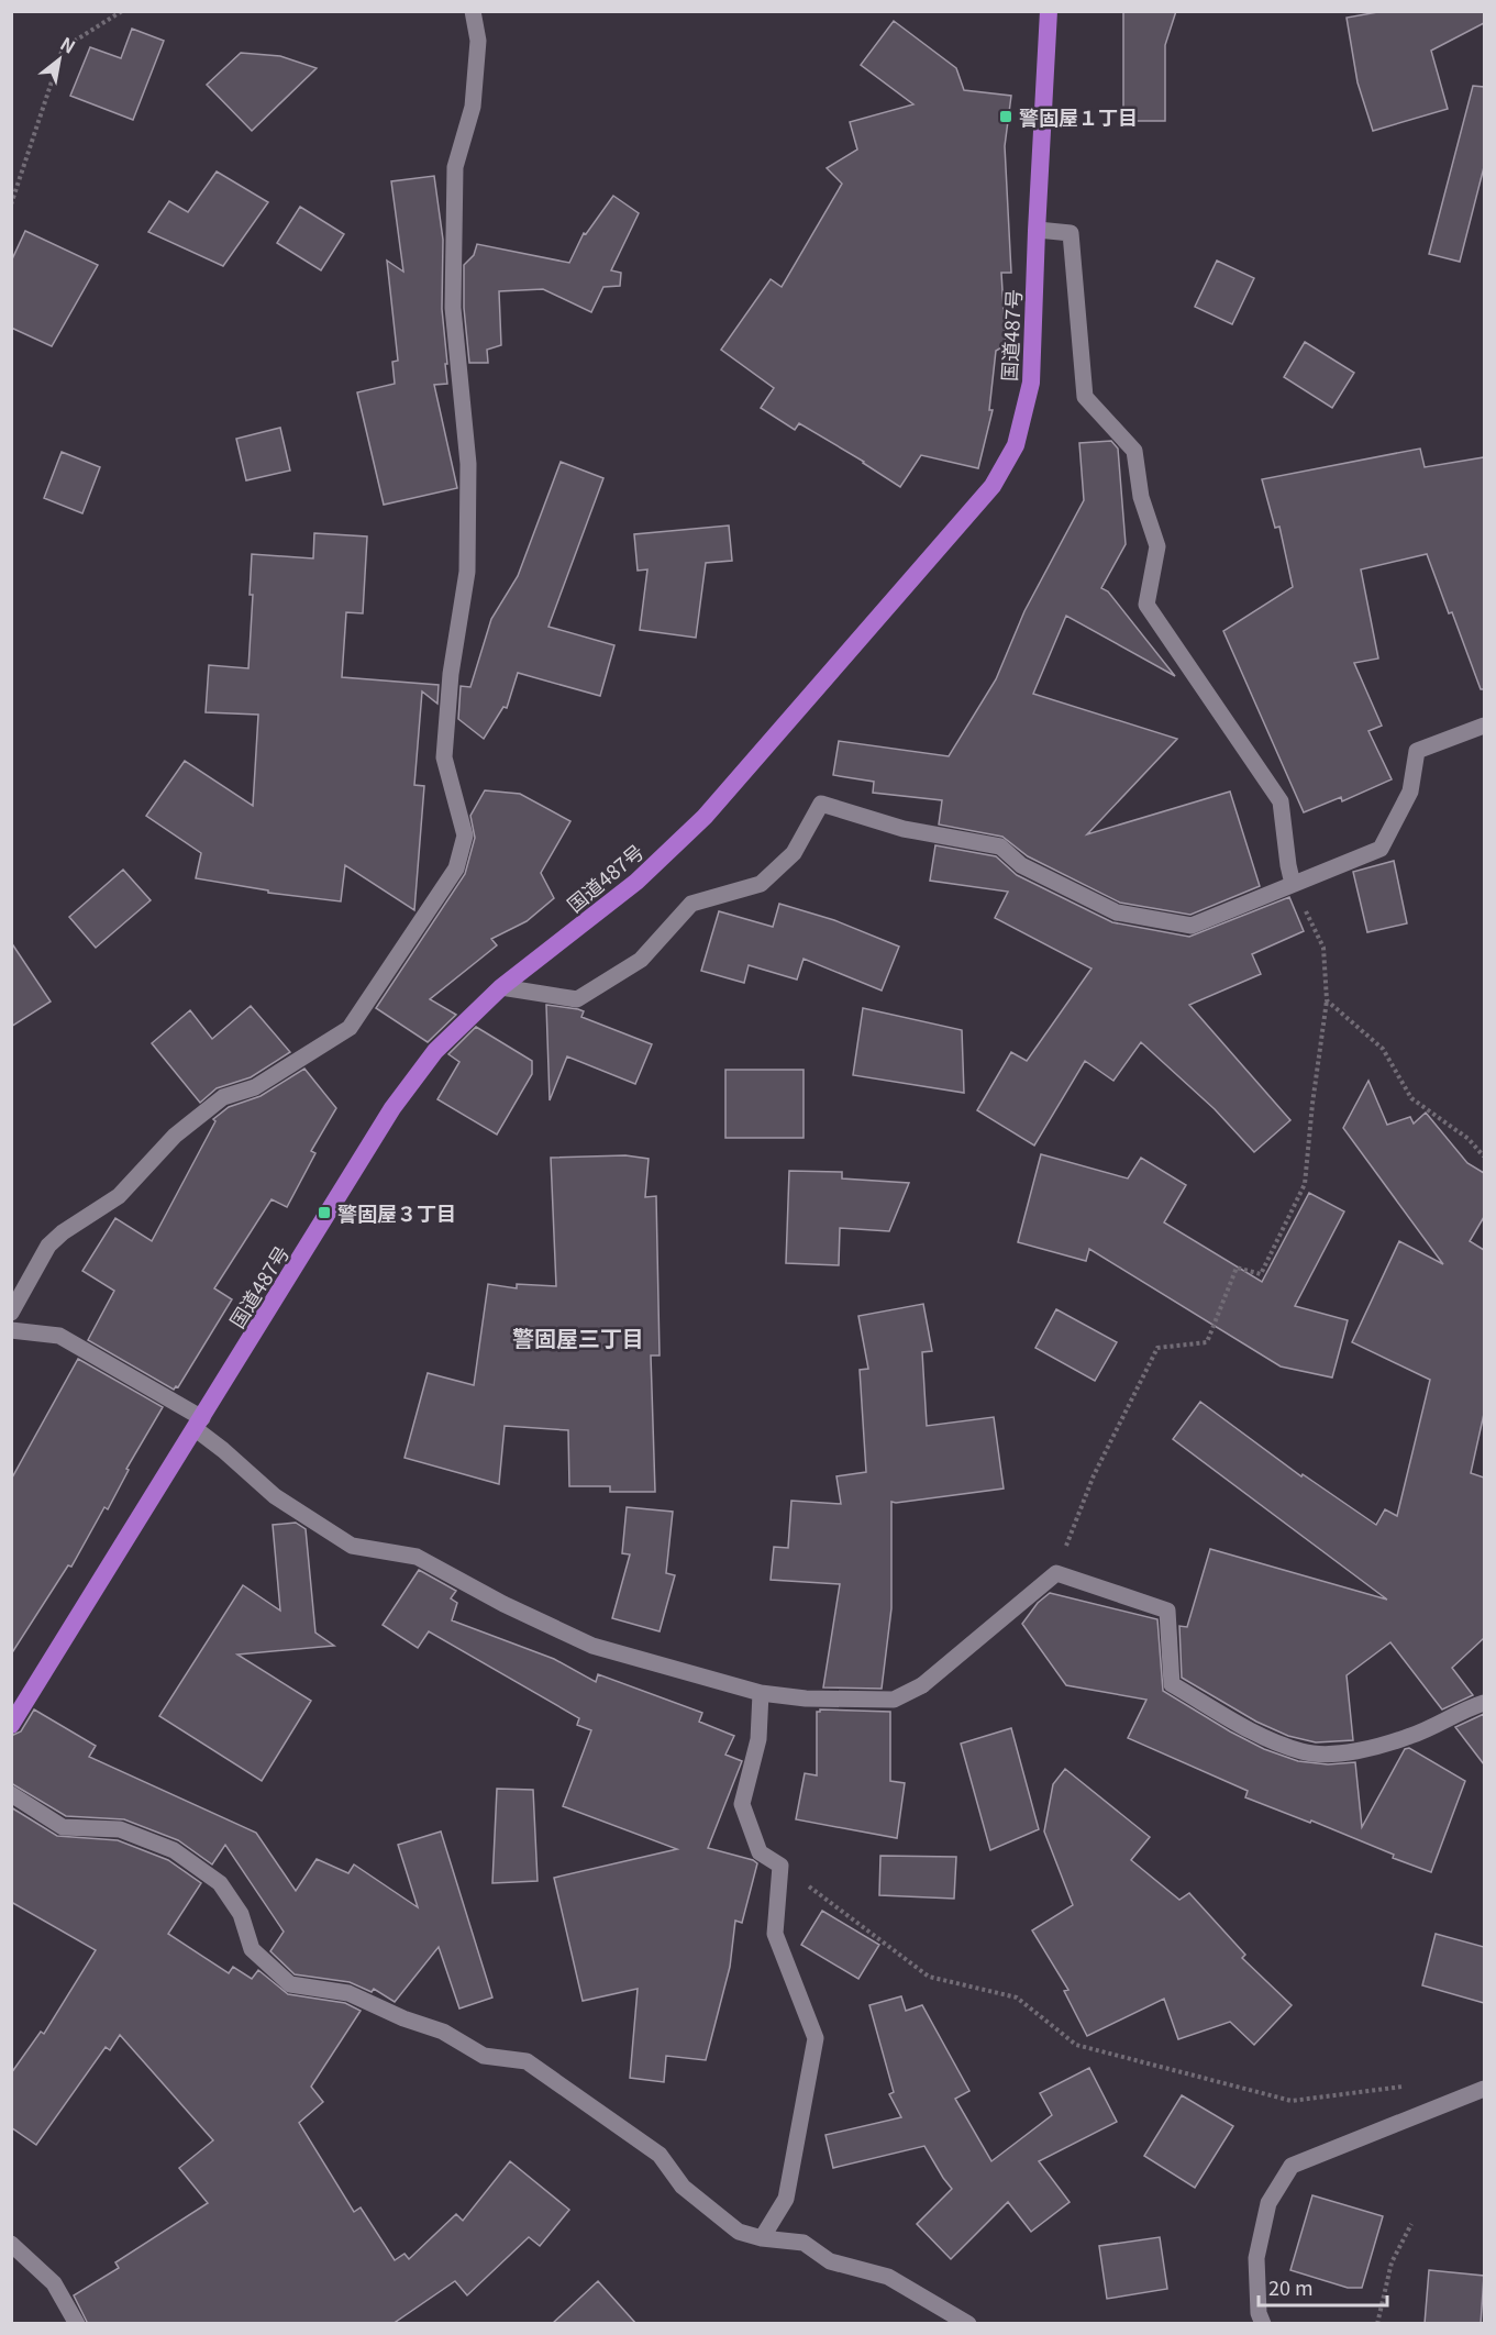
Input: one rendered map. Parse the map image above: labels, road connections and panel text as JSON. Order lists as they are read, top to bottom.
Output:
{
  "streets": {
    "highway": ["国道487号"]
  },
  "districts": ["警固屋三丁目"],
  "places": {
    "transit": ["警固屋１丁目", "警固屋３丁目"]
  },
  "scale_bar": "20 m",
  "north": "top right"
}
